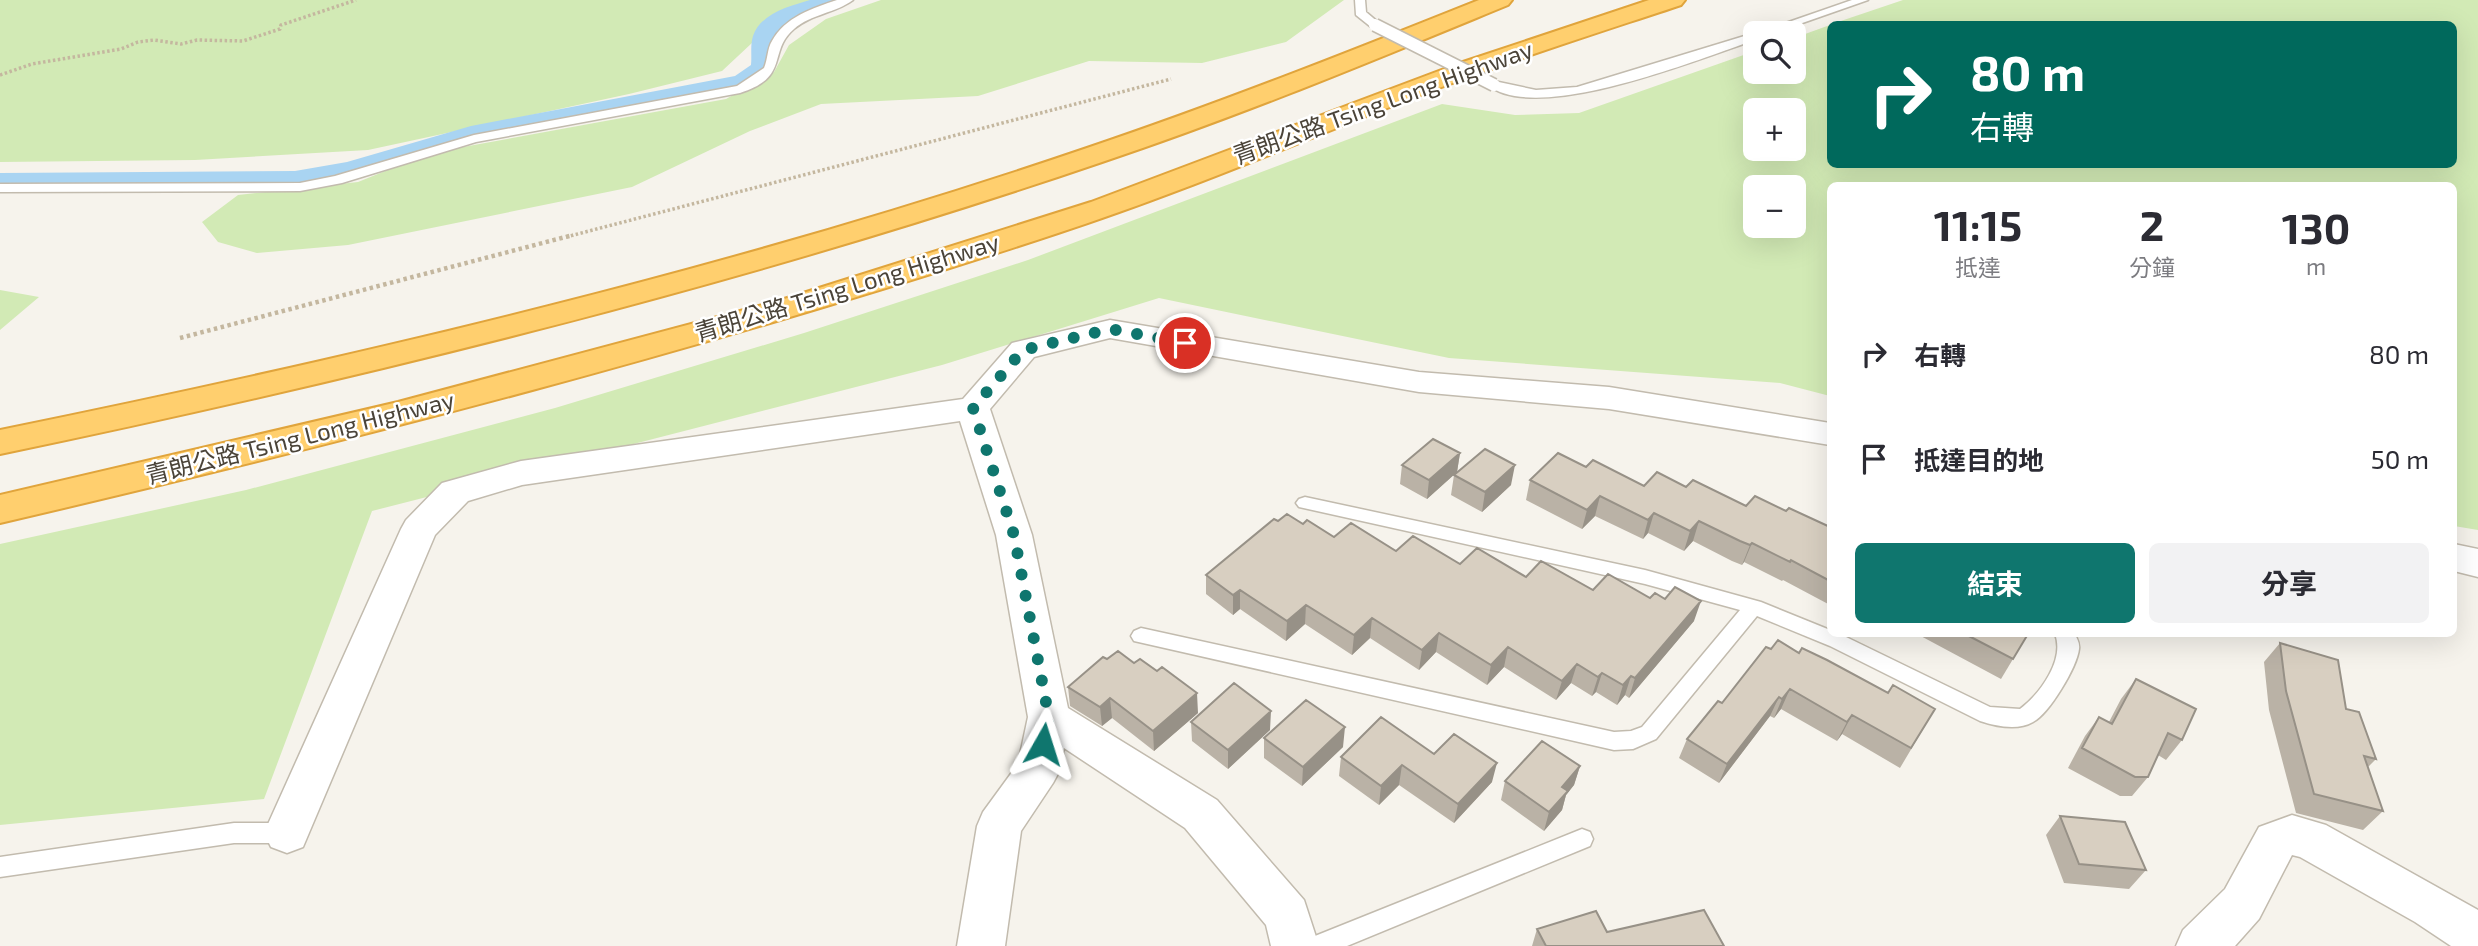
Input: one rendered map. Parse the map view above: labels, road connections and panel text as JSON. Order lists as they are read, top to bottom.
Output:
{
  "streets": {
    "highway": ["青朗公路 Tsing Long Highway"]
  },
  "page": {
    "map_buttons": ["+", "−"],
    "turn": ["80 m", "右轉"],
    "eta": [
      "11:15",
      "抵達",
      "2",
      "分鐘",
      "130",
      "m"
    ],
    "list": [
      {
        "name": "右轉",
        "value": "80 m"
      },
      {
        "name": "抵達目的地",
        "value": "50 m"
      }
    ],
    "buttons": ["結束", "分享"]
  }
}
